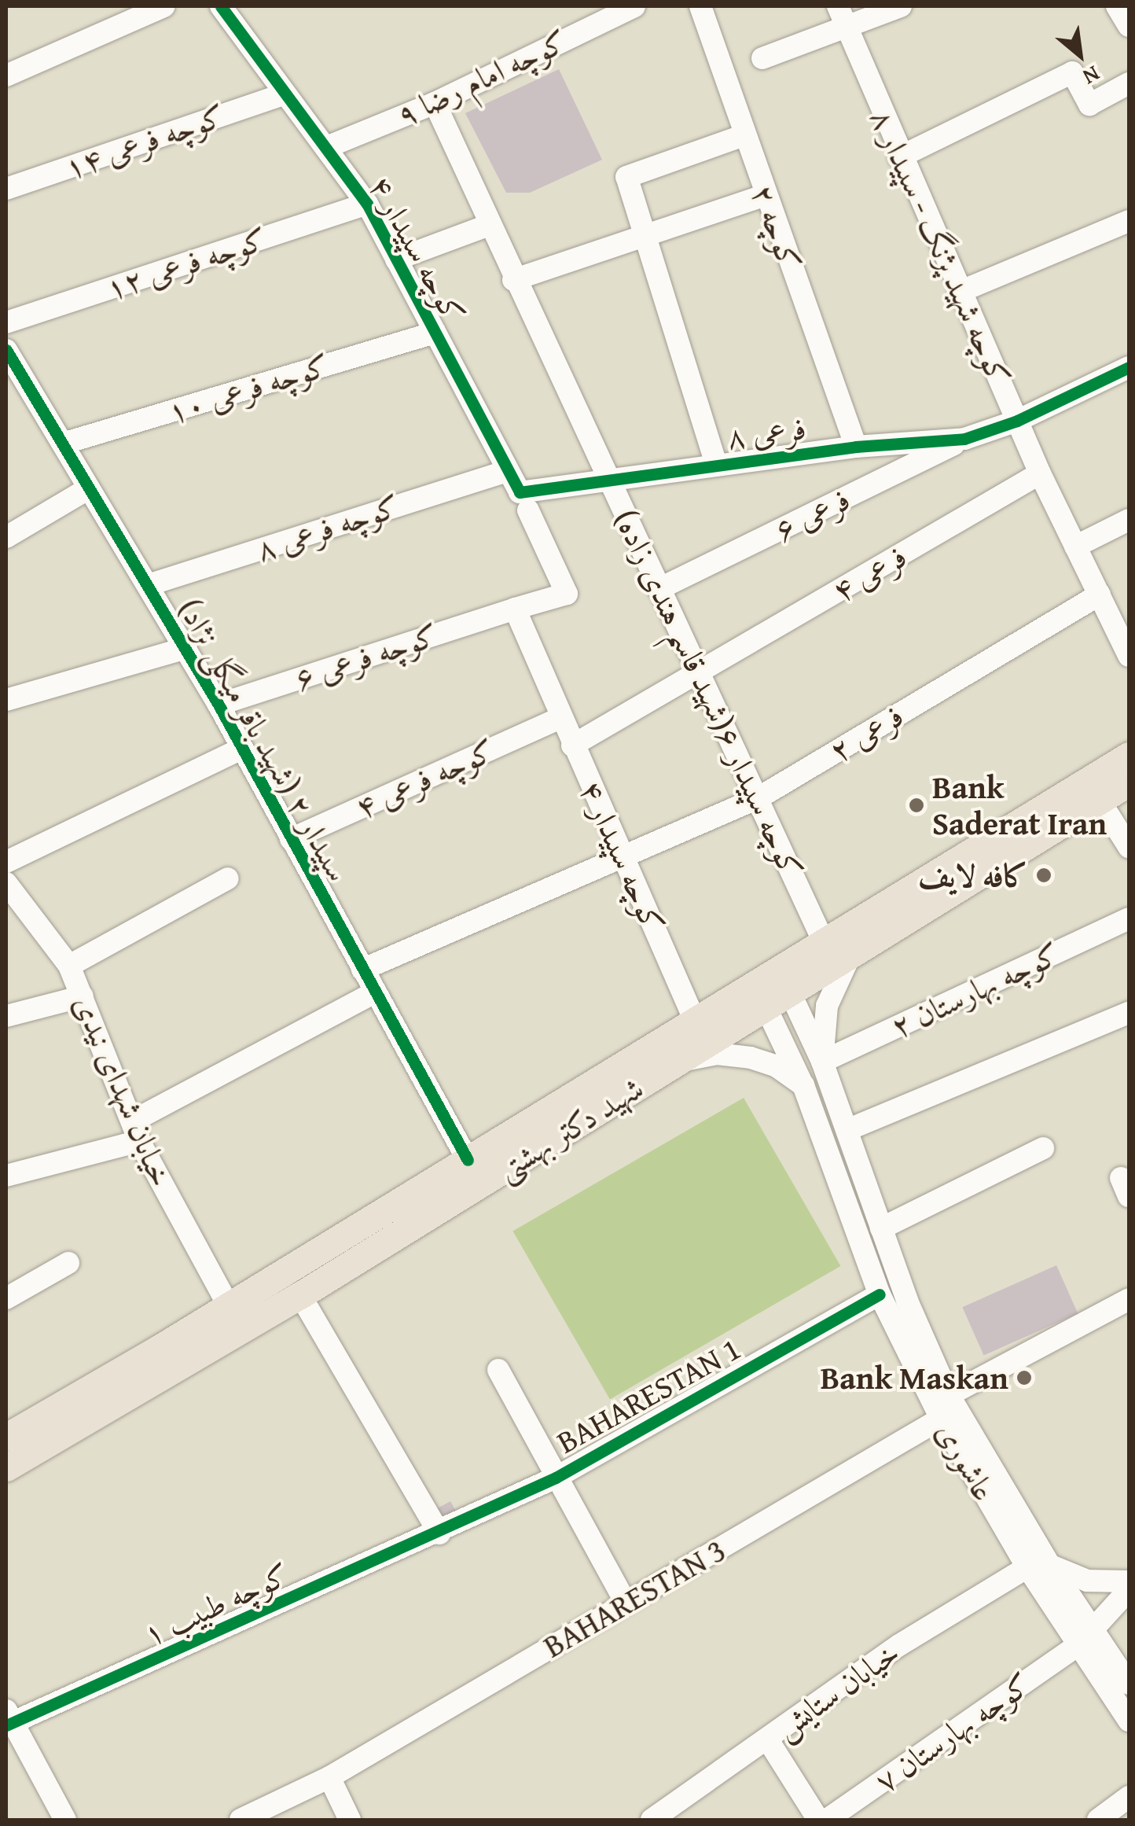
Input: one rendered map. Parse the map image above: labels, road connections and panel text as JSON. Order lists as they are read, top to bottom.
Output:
{
  "streets": {
    "main road": ["شهید دکتر بهشتی"],
    "street": [
      "کوچه امام رضا ۹",
      "کوچه فرعی ۱۴",
      "کوچه ۲",
      "کوچه شهید پژنگ - سپیدار ۸",
      "کوچه سپیدار ۴",
      "کوچه فرعی ۱۲",
      "کوچه فرعی ۱۰",
      "فرعی ۸",
      "فرعی ۶",
      "کوچه فرعی ۸",
      "فرعی ۴",
      "کوچه فرعی ۶",
      "کوچه سپیدار ۶(شهید قاسم هندی زاده)",
      "فرعی ۲",
      "سپیدار ۲ (شهید باقر میگلی نژاد)",
      "کوچه فرعی ۴",
      "کوچه بهارستان ۲",
      "خیابان شهدای نیدی",
      "BAHARESTAN 1",
      "عاشوری",
      "BAHARESTAN 3",
      "کوچه طبیب ۱",
      "خیابان ستایش",
      "کوچه بهارستان ۷"
    ]
  },
  "crossings": [
    ["کوچه امام رضا ۹", "کوچه سپیدار ۴"],
    ["کوچه امام رضا ۹", "کوچه سپیدار ۶(شهید قاسم هندی زاده)"],
    ["کوچه فرعی ۱۴", "کوچه سپیدار ۴"],
    ["کوچه ۲", "فرعی ۸"],
    ["کوچه شهید پژنگ - سپیدار ۸", "فرعی ۸"],
    ["کوچه شهید پژنگ - سپیدار ۸", "فرعی ۴"],
    ["کوچه شهید پژنگ - سپیدار ۸", "فرعی ۲"],
    ["کوچه سپیدار ۴", "کوچه فرعی ۱۲"],
    ["کوچه سپیدار ۴", "کوچه فرعی ۱۰"],
    ["کوچه سپیدار ۴", "فرعی ۸"],
    ["کوچه سپیدار ۴", "کوچه فرعی ۸"],
    ["کوچه سپیدار ۴", "کوچه فرعی ۶"],
    ["کوچه سپیدار ۴", "فرعی ۲"],
    ["کوچه سپیدار ۴", "کوچه فرعی ۴"],
    ["کوچه سپیدار ۴", "شهید دکتر بهشتی"],
    ["کوچه فرعی ۱۰", "سپیدار ۲ (شهید باقر میگلی نژاد)"],
    ["فرعی ۸", "فرعی ۶"],
    ["فرعی ۸", "کوچه سپیدار ۶(شهید قاسم هندی زاده)"],
    ["فرعی ۶", "کوچه سپیدار ۶(شهید قاسم هندی زاده)"],
    ["کوچه فرعی ۸", "سپیدار ۲ (شهید باقر میگلی نژاد)"],
    ["فرعی ۴", "کوچه سپیدار ۶(شهید قاسم هندی زاده)"],
    ["کوچه فرعی ۶", "سپیدار ۲ (شهید باقر میگلی نژاد)"],
    ["کوچه سپیدار ۶(شهید قاسم هندی زاده)", "فرعی ۲"],
    ["کوچه سپیدار ۶(شهید قاسم هندی زاده)", "شهید دکتر بهشتی"],
    ["فرعی ۲", "سپیدار ۲ (شهید باقر میگلی نژاد)"],
    ["سپیدار ۲ (شهید باقر میگلی نژاد)", "کوچه فرعی ۴"],
    ["سپیدار ۲ (شهید باقر میگلی نژاد)", "شهید دکتر بهشتی"],
    ["کوچه بهارستان ۲", "عاشوری"],
    ["خیابان شهدای نیدی", "شهید دکتر بهشتی"],
    ["شهید دکتر بهشتی", "عاشوری"],
    ["BAHARESTAN 1", "عاشوری"],
    ["BAHARESTAN 1", "کوچه طبیب ۱"],
    ["عاشوری", "BAHARESTAN 3"],
    ["عاشوری", "خیابان ستایش"],
    ["عاشوری", "کوچه بهارستان ۷"]
  ],
  "places": ["Bank Saderat Iran", "کافه لایف", "Bank Maskan"],
  "north": "bottom right"
}
